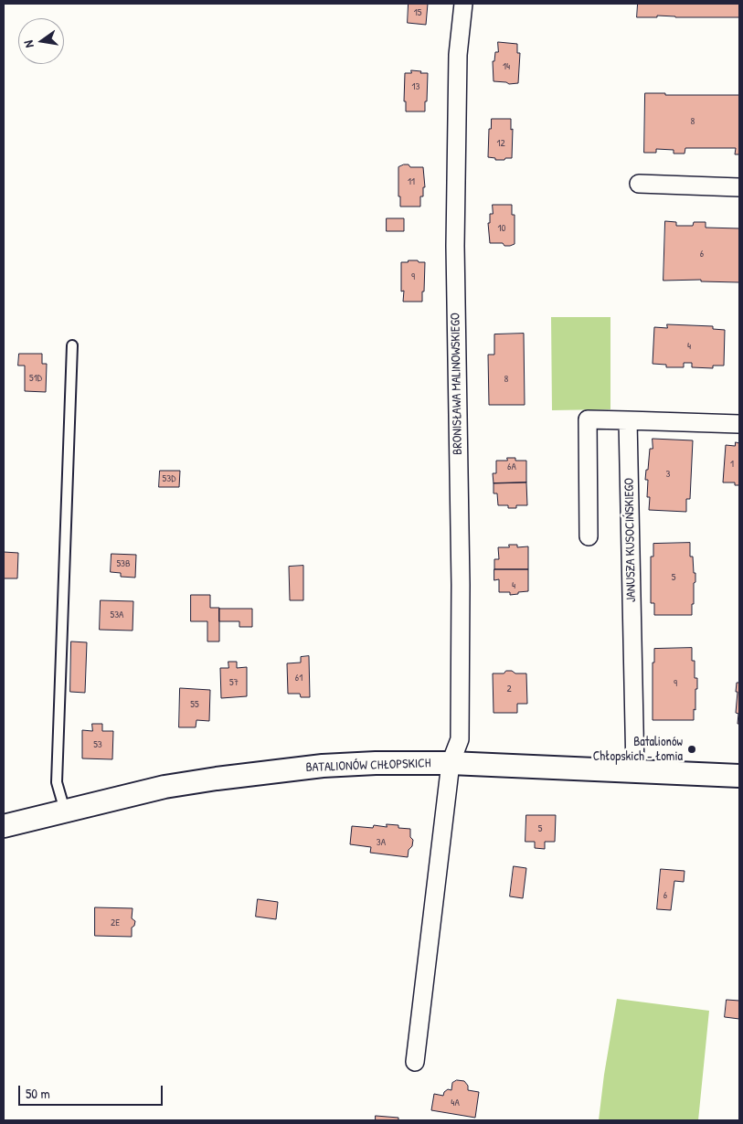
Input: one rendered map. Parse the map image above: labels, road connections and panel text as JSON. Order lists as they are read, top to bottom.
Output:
{
  "streets": {
    "street": ["BRONISŁAWA MALINOWSKIEGO", "JANUSZA KUSOCIŃSKIEGO", "BATALIONÓW CHŁOPSKICH"]
  },
  "crossings": [
    ["BRONISŁAWA MALINOWSKIEGO", "BATALIONÓW CHŁOPSKICH"],
    ["JANUSZA KUSOCIŃSKIEGO", "BATALIONÓW CHŁOPSKICH"]
  ],
  "places": ["Batalionów Chłopskich - Łomia"],
  "house_numbers": [
    "15",
    "14",
    "13",
    "8",
    "12",
    "11",
    "10",
    "6",
    "9",
    "4",
    "51D",
    "8",
    "1",
    "6A",
    "3",
    "53D",
    "53B",
    "5",
    "4",
    "53A",
    "61",
    "57",
    "9",
    "2",
    "55",
    "53",
    "5",
    "3A",
    "6",
    "2E",
    "4A"
  ],
  "scale_bar": "50 m",
  "north": "left"
}
